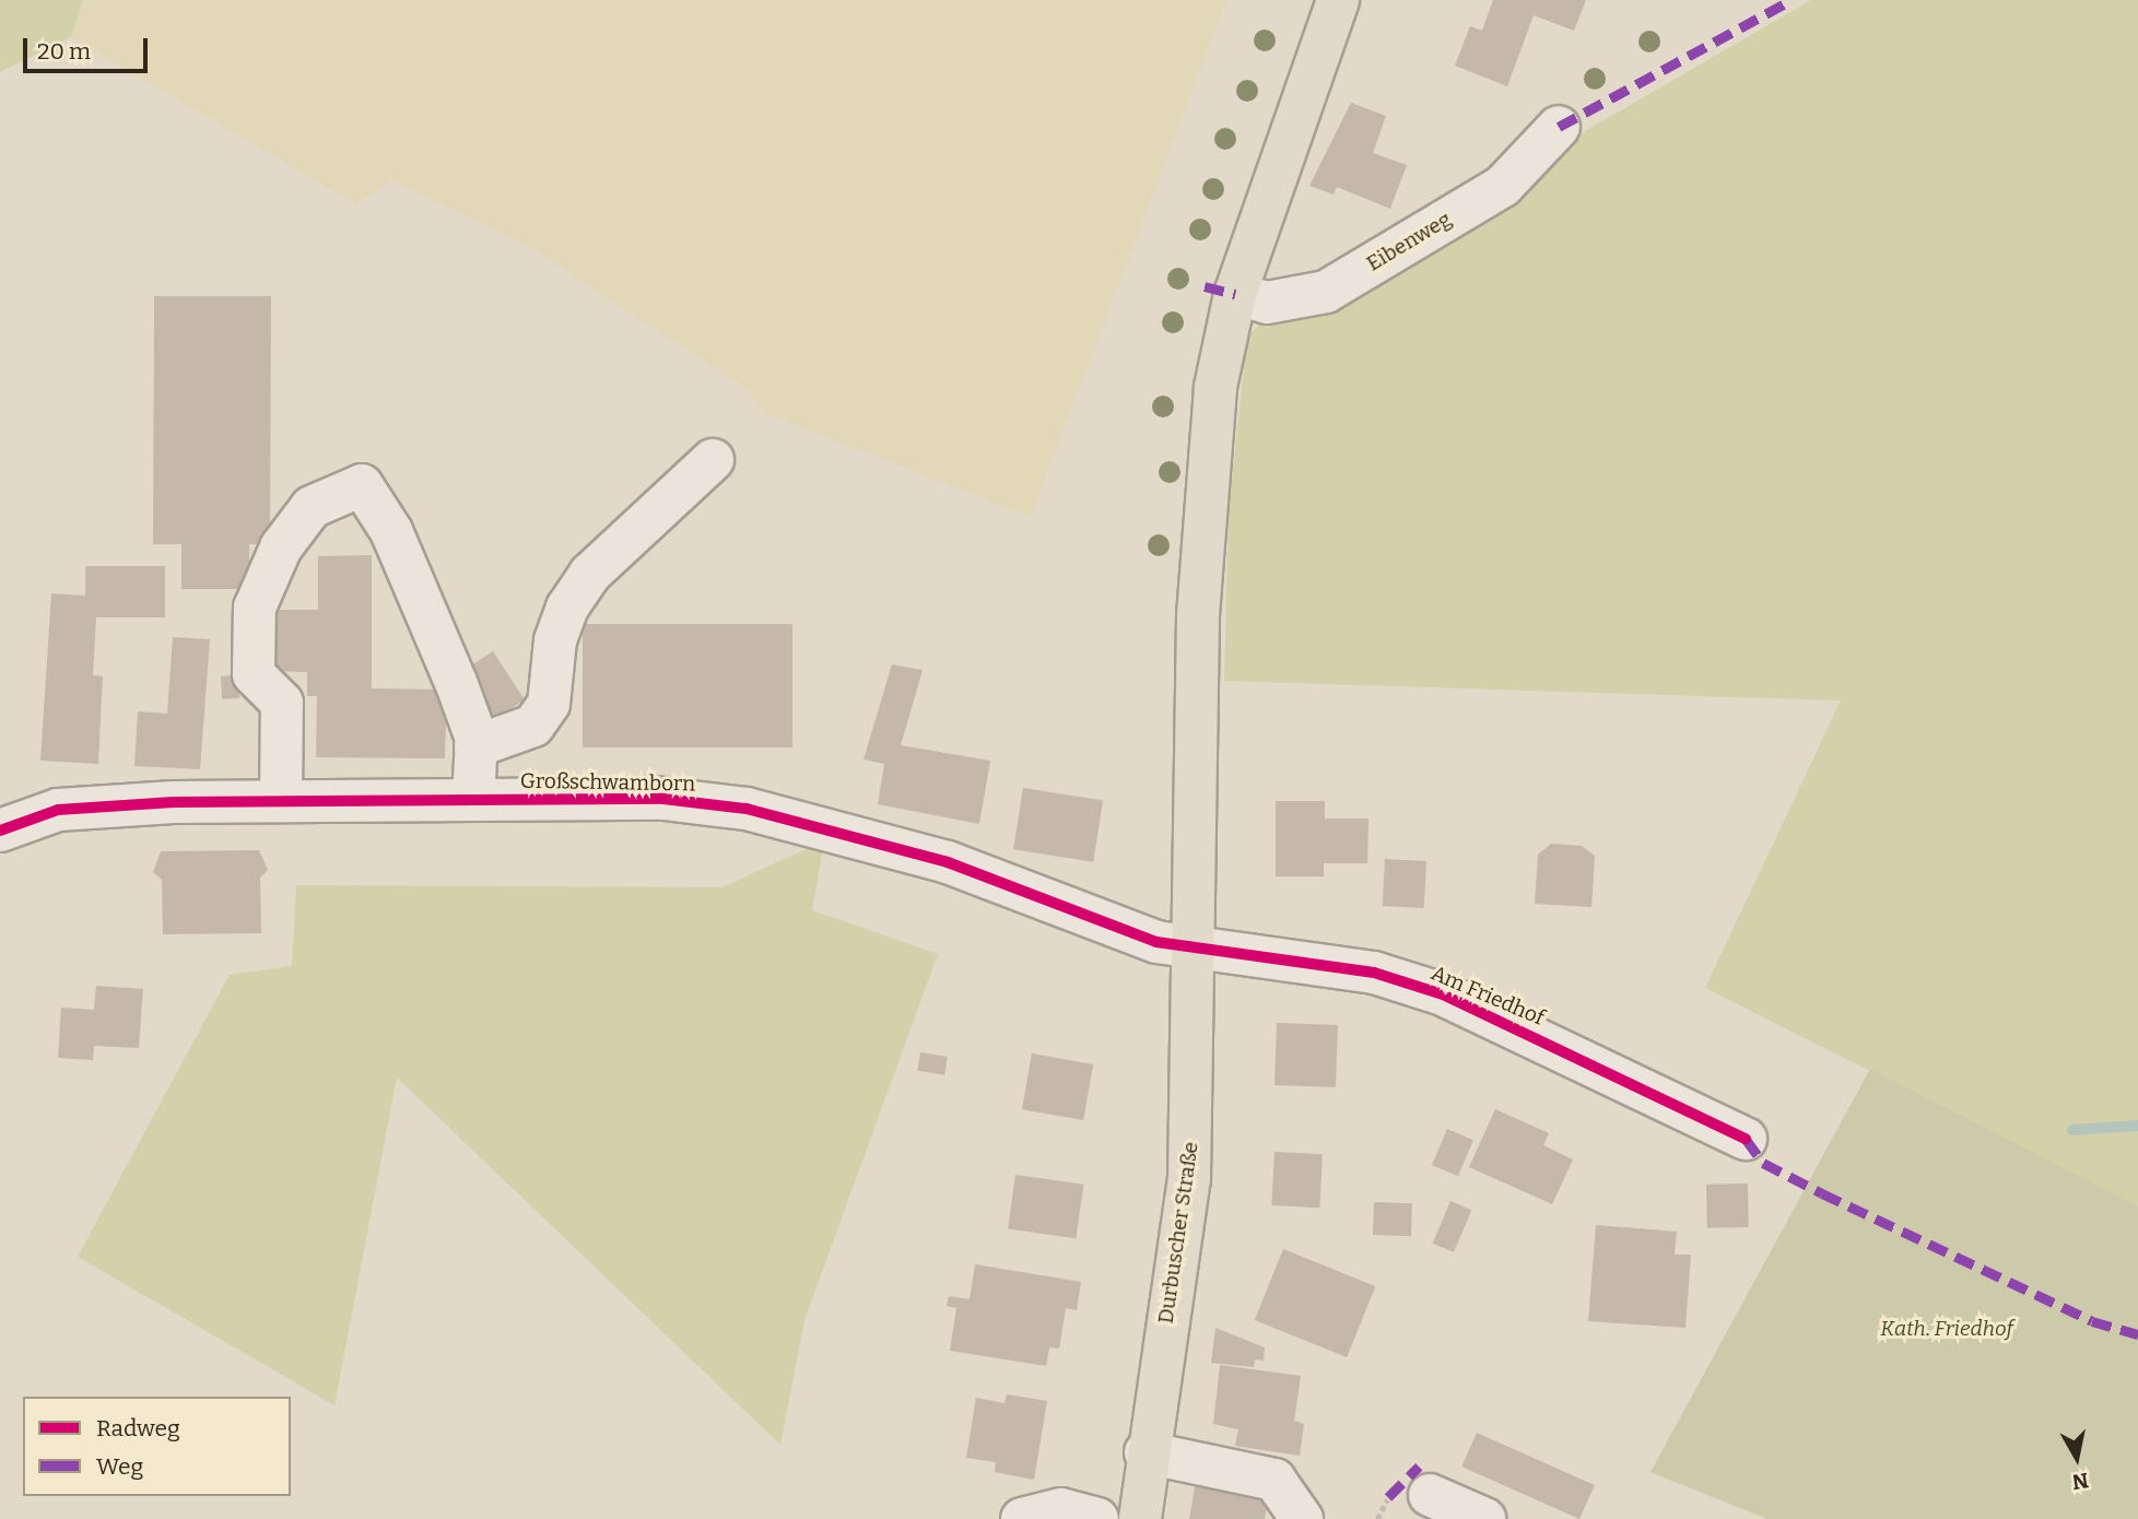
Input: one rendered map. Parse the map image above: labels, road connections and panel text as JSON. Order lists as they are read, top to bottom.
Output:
{
  "streets": {
    "main road": ["Durbuscher Straße"],
    "street": ["Eibenweg", "Großschwamborn", "Am Friedhof"]
  },
  "crossings": [
    ["Eibenweg", "Durbuscher Straße"],
    ["Großschwamborn", "Am Friedhof"],
    ["Großschwamborn", "Durbuscher Straße"],
    ["Am Friedhof", "Durbuscher Straße"]
  ],
  "parks": ["Kath. Friedhof"],
  "legend": ["Radweg", "Weg"],
  "scale_bar": "20 m",
  "north": "bottom"
}
